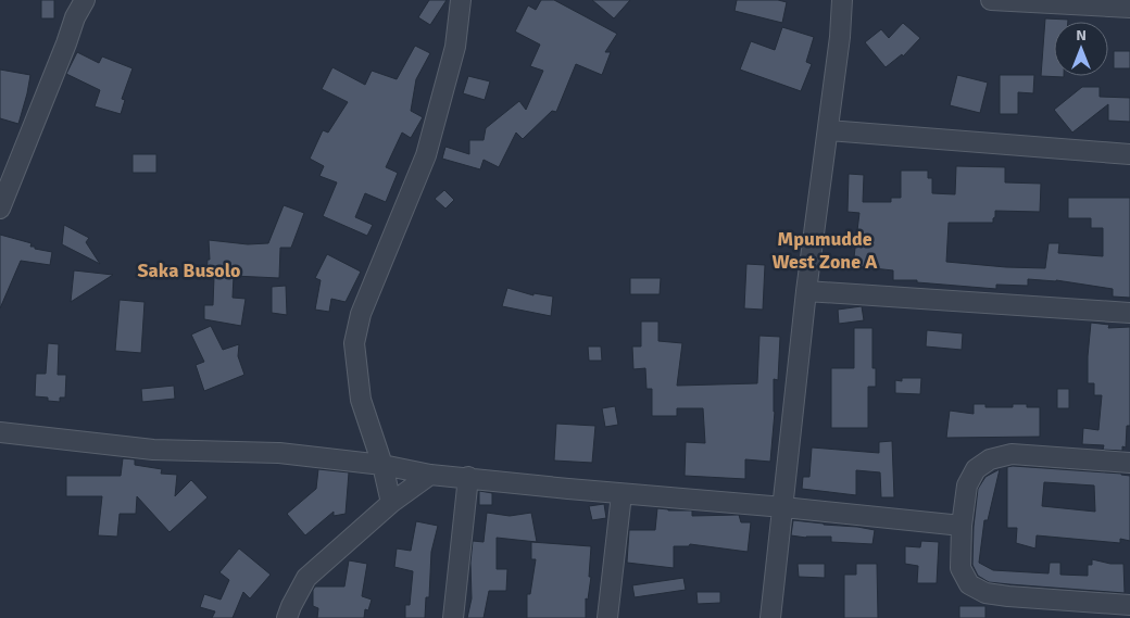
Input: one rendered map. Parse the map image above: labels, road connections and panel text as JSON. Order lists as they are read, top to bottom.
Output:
{
  "districts": ["Mpumudde West Zone A", "Saka Busolo"],
  "north": "top"
}
